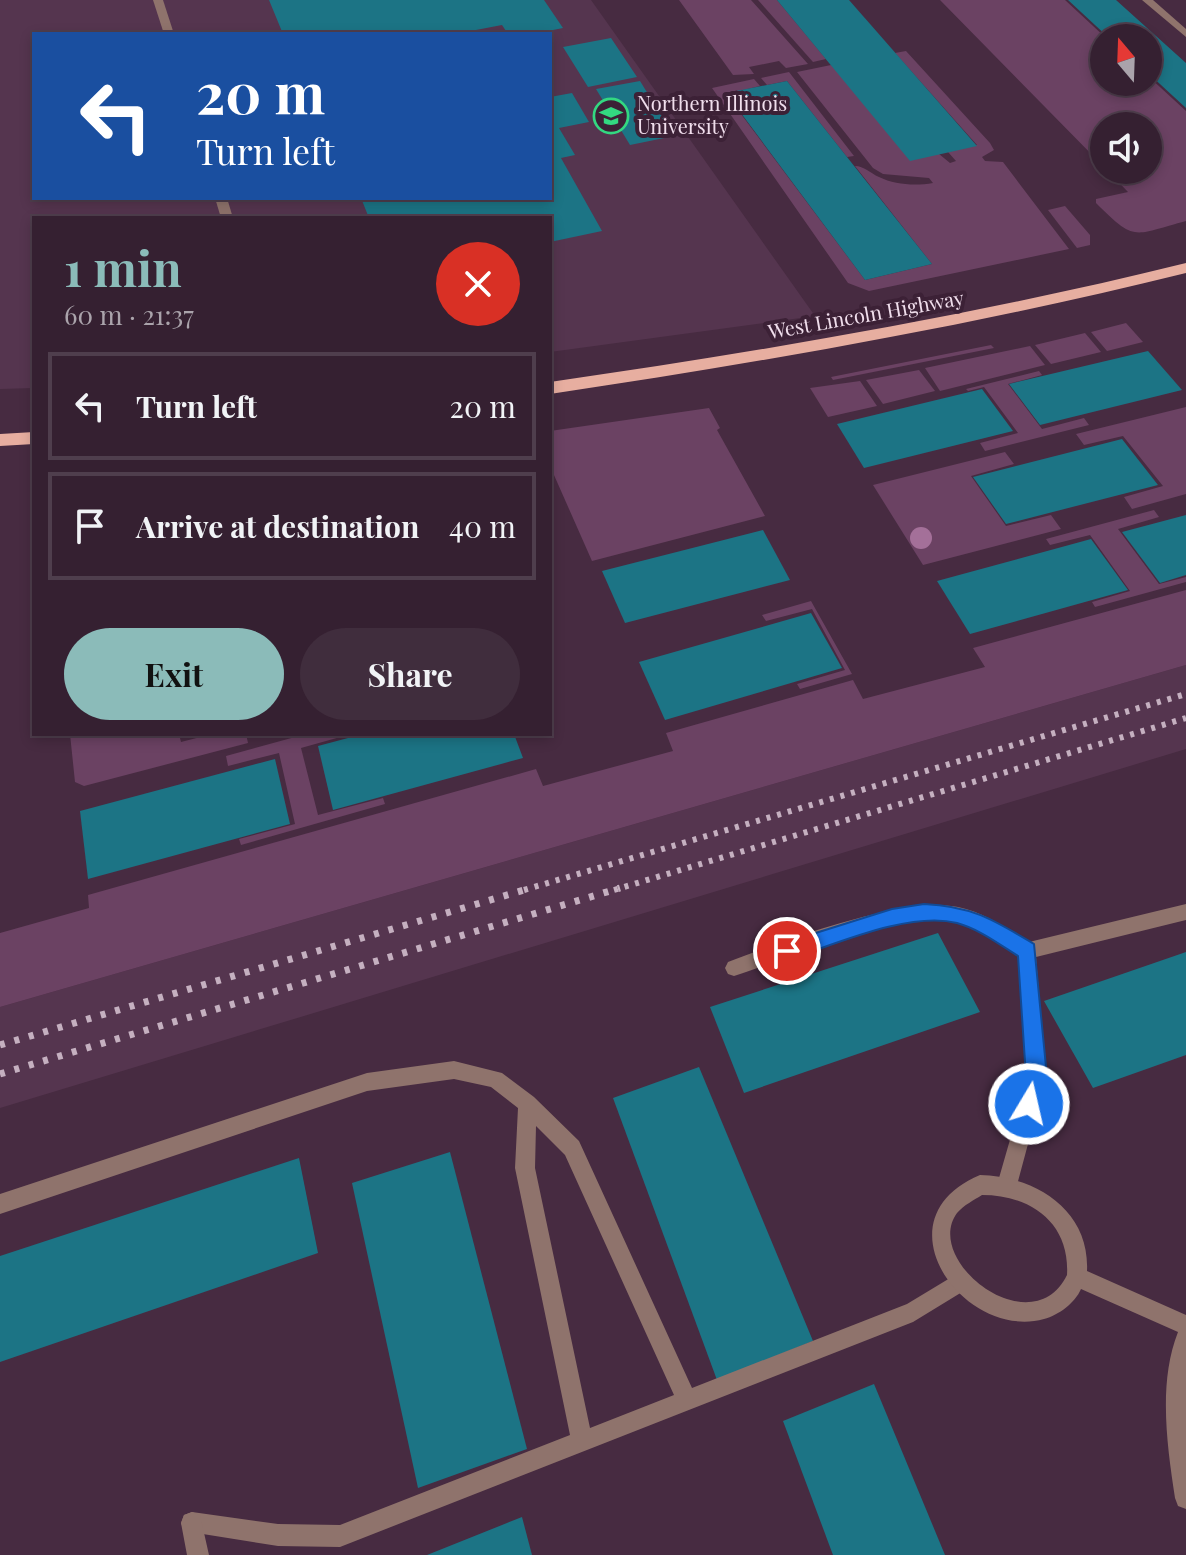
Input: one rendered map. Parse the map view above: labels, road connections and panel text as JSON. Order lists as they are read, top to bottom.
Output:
{
  "streets": {
    "main road": ["West Lincoln Highway"]
  },
  "places": {
    "school or university": ["Northern Illinois University"]
  },
  "north": "top",
  "page": {
    "turn": ["20 m", "Turn left"],
    "heading": ["1 min", "60 m · 21:37"],
    "list": [
      {
        "name": "Turn left",
        "value": "20 m"
      },
      {
        "name": "Arrive at destination",
        "value": "40 m"
      }
    ],
    "buttons": ["Exit", "Share"]
  }
}
